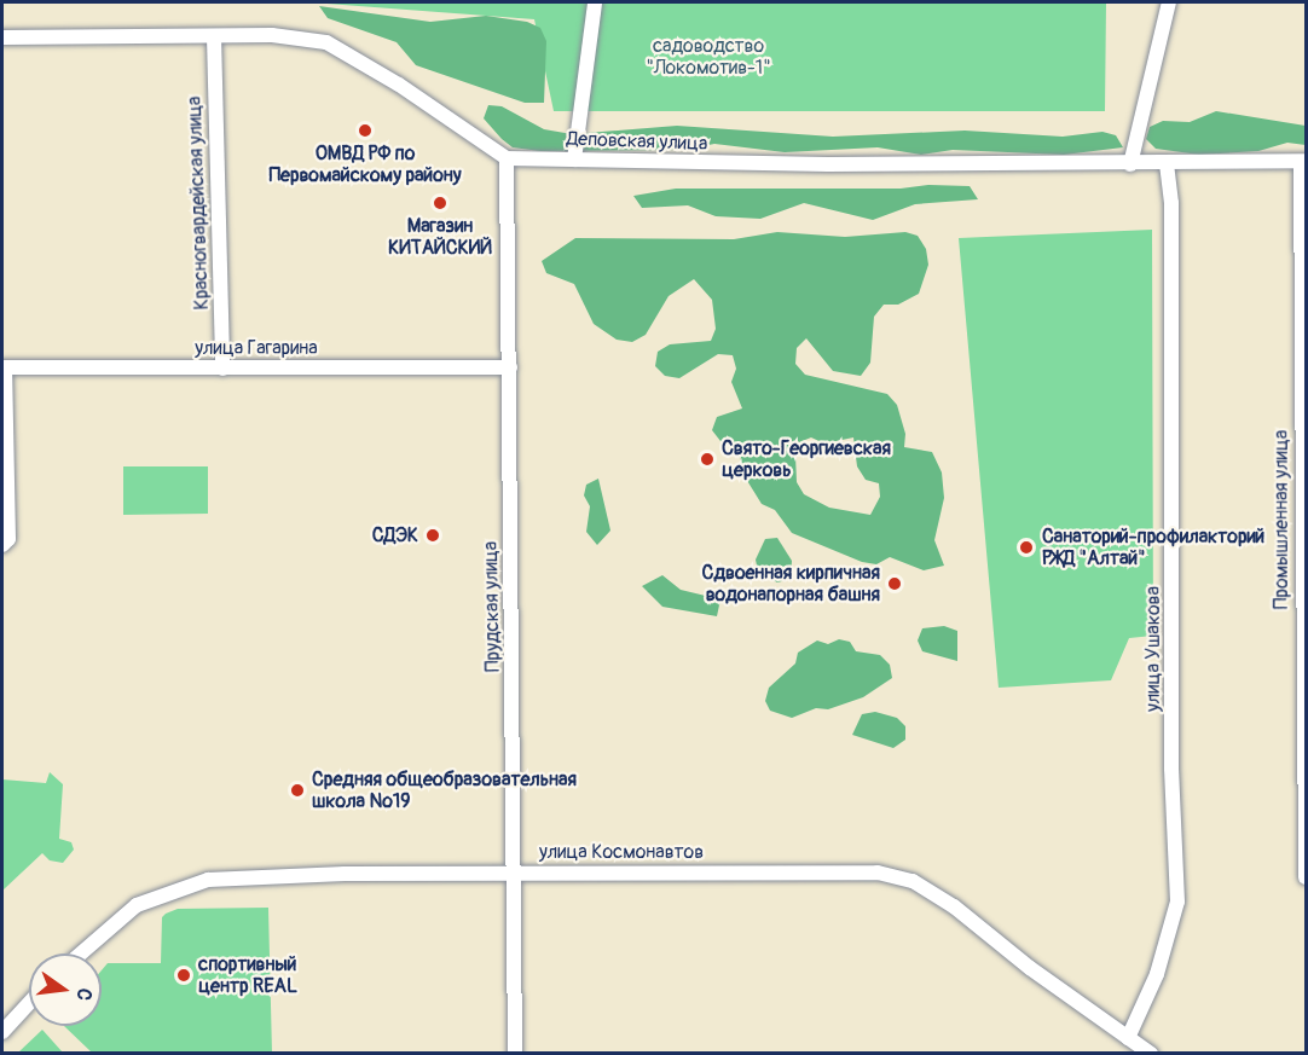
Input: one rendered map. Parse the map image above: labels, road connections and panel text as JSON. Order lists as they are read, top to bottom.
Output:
{
  "streets": {
    "street": [
      "Деповская улица",
      "Красногвардейская улица",
      "улица Гагарина",
      "Промышленная улица",
      "Прудская улица",
      "улица Ушакова",
      "улица Космонавтов"
    ]
  },
  "crossings": [
    ["Деповская улица", "Промышленная улица"],
    ["Деповская улица", "Прудская улица"],
    ["Деповская улица", "улица Ушакова"],
    ["Красногвардейская улица", "улица Гагарина"],
    ["улица Гагарина", "Прудская улица"],
    ["Прудская улица", "улица Космонавтов"],
    ["улица Ушакова", "улица Космонавтов"]
  ],
  "parks": ["садоводство \"Локомотив-1\""],
  "places": [
    "ОМВД РФ по Первомайскому району",
    "Магазин КИТАЙСКИЙ",
    "Свято-Георгиевская церковь",
    "СДЭК",
    "Санаторий-профилакторий РЖД \"Алтай\"",
    "Сдвоенная кирпичная водонапорная башня",
    "Средняя общеобразовательная школа №19",
    "спортивный центр REAL"
  ],
  "north": "right"
}
